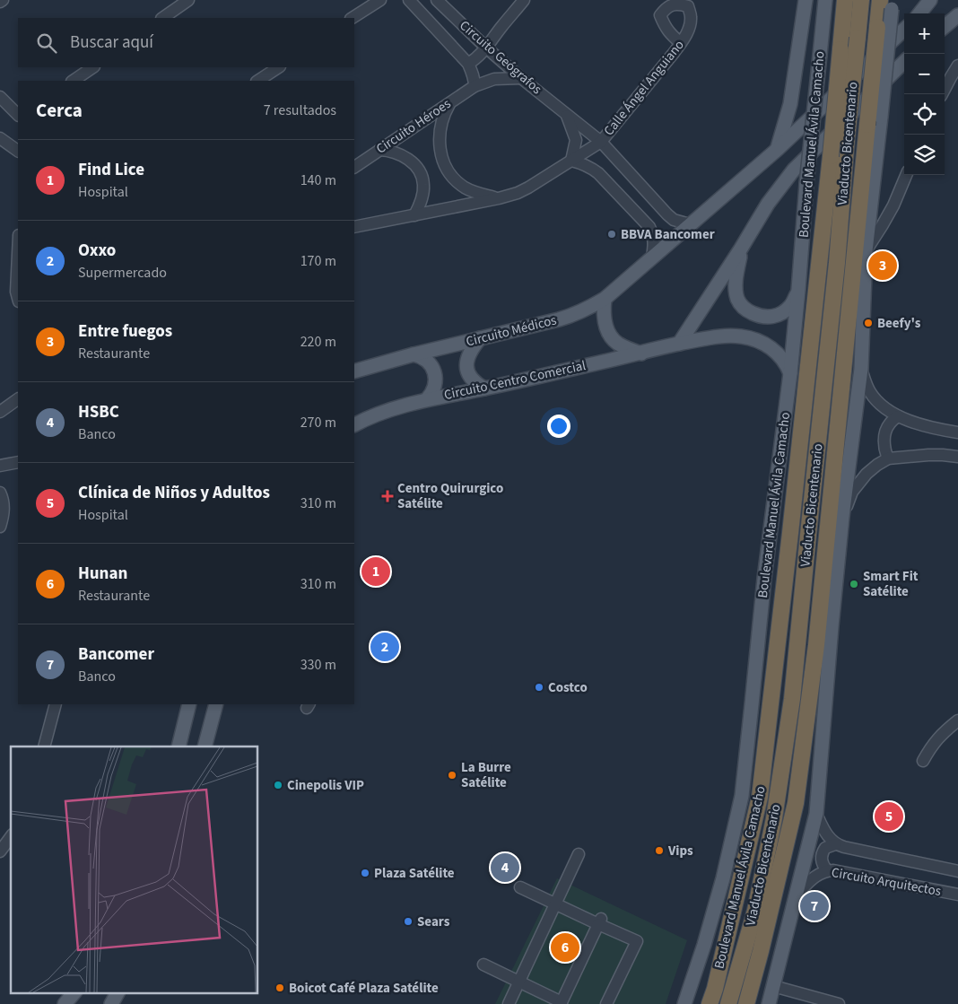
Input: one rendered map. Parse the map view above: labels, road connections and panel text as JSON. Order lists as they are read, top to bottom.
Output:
{
  "streets": {
    "highway": ["Viaducto Bicentenario", "Boulevard Manuel Ávila Camacho"],
    "main road": ["Circuito Médicos", "Circuito Centro Comercial"],
    "street": [
      "Circuito Geógrafos",
      "Calle Ángel Anguiano",
      "Circuito Héroes",
      "Circuito Arquitectos"
    ]
  },
  "crossings": [
    ["Circuito Geógrafos", "Calle Ángel Anguiano"],
    ["Circuito Geógrafos", "Circuito Héroes"],
    ["Circuito Geógrafos", "Circuito Médicos"],
    ["Boulevard Manuel Ávila Camacho", "Circuito Centro Comercial"]
  ],
  "places": {
    "other": [
      "BBVA Bancomer",
      "Beefy's",
      "Smart Fit Satélite",
      "Costco",
      "La Burre Satélite",
      "Cinepolis VIP",
      "Vips",
      "Plaza Satélite",
      "Sears",
      "Boicot Café Plaza Satélite"
    ],
    "health": ["Centro Quirurgico Satélite"]
  },
  "page": {
    "map_buttons": ["+", "−"],
    "search": "Buscar aquí",
    "heading": ["Cerca", "7 resultados"],
    "list": [
      {
        "mark": "1",
        "name": "Find Lice",
        "note": "Hospital",
        "value": "140 m"
      },
      {
        "mark": "2",
        "name": "Oxxo",
        "note": "Supermercado",
        "value": "170 m"
      },
      {
        "mark": "3",
        "name": "Entre fuegos",
        "note": "Restaurante",
        "value": "220 m"
      },
      {
        "mark": "4",
        "name": "HSBC",
        "note": "Banco",
        "value": "270 m"
      },
      {
        "mark": "5",
        "name": "Clínica de Niños y Adultos",
        "note": "Hospital",
        "value": "310 m"
      },
      {
        "mark": "6",
        "name": "Hunan",
        "note": "Restaurante",
        "value": "310 m"
      },
      {
        "mark": "7",
        "name": "Bancomer",
        "note": "Banco",
        "value": "330 m"
      }
    ],
    "pins": [
      "3",
      "1",
      "2",
      "5",
      "4",
      "7",
      "6"
    ]
  }
}
